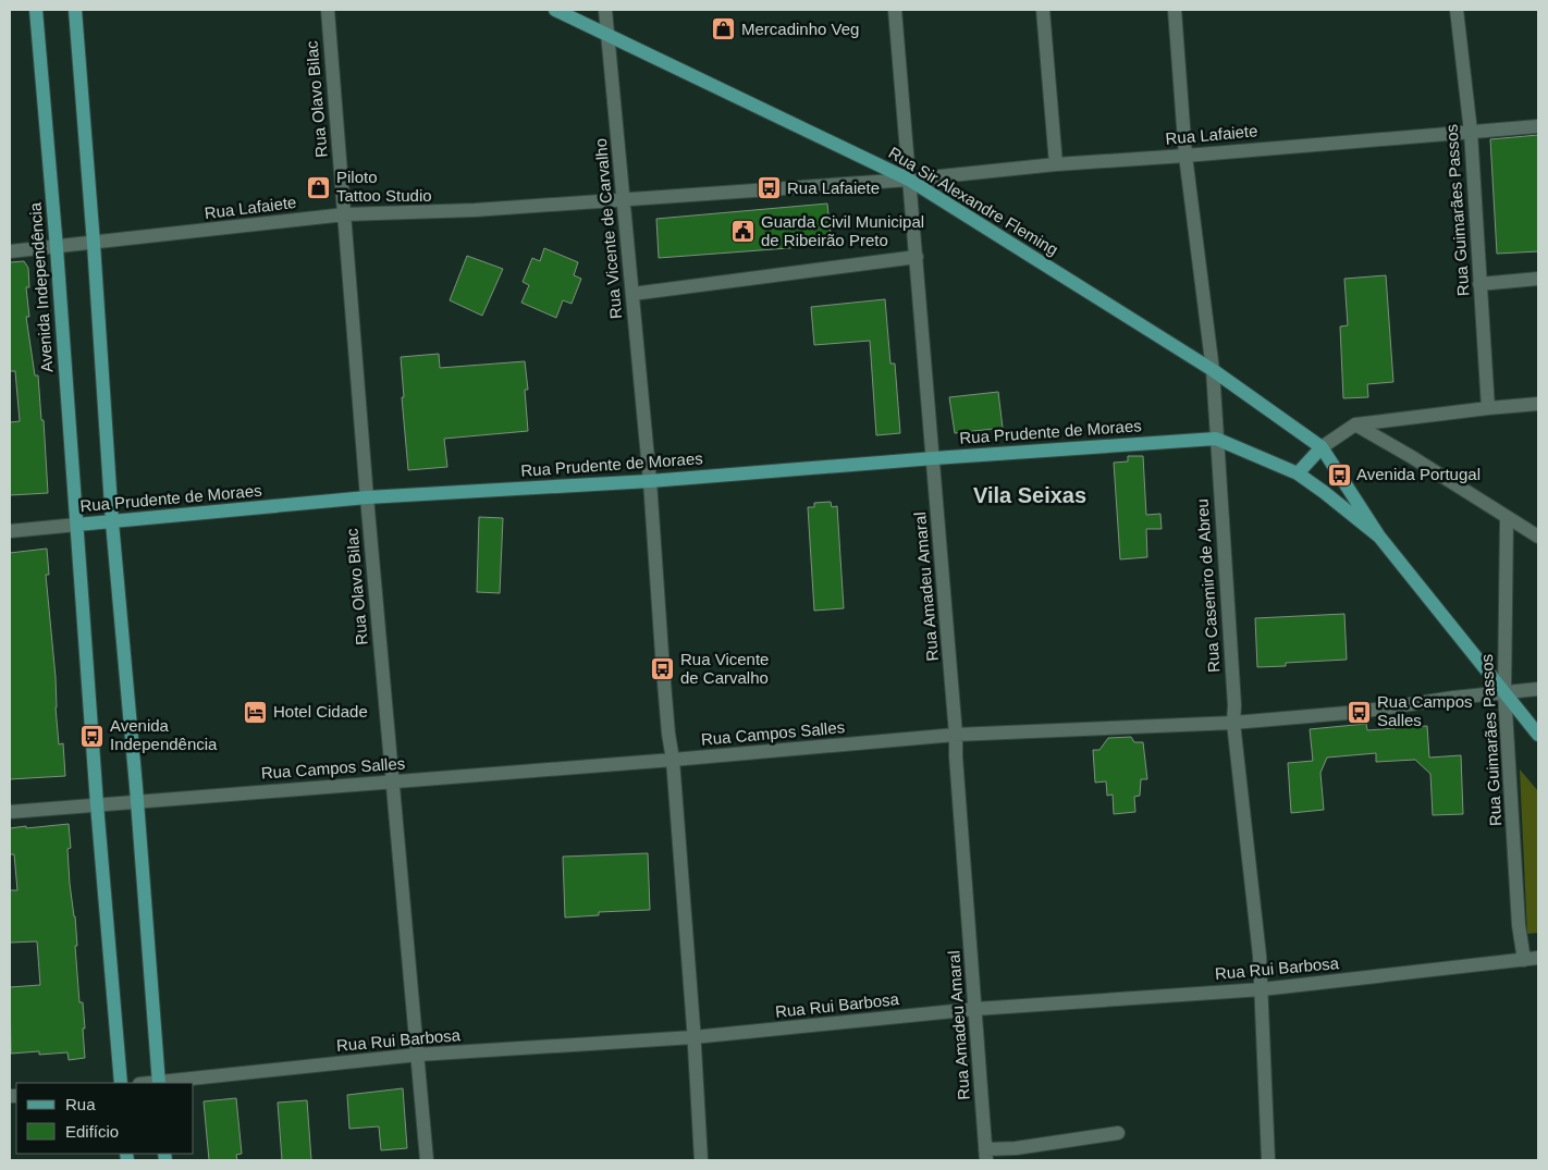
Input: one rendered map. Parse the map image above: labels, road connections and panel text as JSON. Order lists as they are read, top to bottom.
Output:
{
  "streets": {
    "main road": ["Rua Sir Alexandre Fleming", "Avenida Independência", "Rua Prudente de Moraes"],
    "street": [
      "Rua Olavo Bilac",
      "Rua Lafaiete",
      "Rua Guimarães Passos",
      "Rua Vicente de Carvalho",
      "Rua Casemiro de Abreu",
      "Rua Amadeu Amaral",
      "Rua Campos Salles",
      "Rua Rui Barbosa"
    ]
  },
  "crossings": [
    ["Rua Olavo Bilac", "Rua Lafaiete"],
    ["Rua Olavo Bilac", "Rua Prudente de Moraes"],
    ["Rua Olavo Bilac", "Rua Campos Salles"],
    ["Rua Olavo Bilac", "Rua Rui Barbosa"],
    ["Rua Lafaiete", "Rua Sir Alexandre Fleming"],
    ["Rua Lafaiete", "Rua Guimarães Passos"],
    ["Rua Lafaiete", "Rua Vicente de Carvalho"],
    ["Rua Lafaiete", "Avenida Independência"],
    ["Rua Lafaiete", "Rua Casemiro de Abreu"],
    ["Rua Lafaiete", "Rua Amadeu Amaral"],
    ["Rua Sir Alexandre Fleming", "Rua Vicente de Carvalho"],
    ["Rua Sir Alexandre Fleming", "Rua Casemiro de Abreu"],
    ["Rua Sir Alexandre Fleming", "Rua Amadeu Amaral"],
    ["Rua Guimarães Passos", "Rua Campos Salles"],
    ["Rua Guimarães Passos", "Rua Rui Barbosa"],
    ["Rua Vicente de Carvalho", "Rua Prudente de Moraes"],
    ["Rua Vicente de Carvalho", "Rua Campos Salles"],
    ["Rua Vicente de Carvalho", "Rua Rui Barbosa"],
    ["Avenida Independência", "Rua Prudente de Moraes"],
    ["Avenida Independência", "Rua Campos Salles"],
    ["Rua Prudente de Moraes", "Rua Casemiro de Abreu"],
    ["Rua Prudente de Moraes", "Rua Amadeu Amaral"],
    ["Rua Casemiro de Abreu", "Rua Campos Salles"],
    ["Rua Casemiro de Abreu", "Rua Rui Barbosa"],
    ["Rua Amadeu Amaral", "Rua Campos Salles"],
    ["Rua Amadeu Amaral", "Rua Rui Barbosa"]
  ],
  "districts": ["Vila Seixas"],
  "places": {
    "shop": ["Mercadinho Veg", "Piloto Tattoo Studio"],
    "bus stop": [
      "Rua Lafaiete",
      "Avenida Portugal",
      "Rua Vicente de Carvalho",
      "Rua Campos Salles",
      "Avenida Independência"
    ],
    "public building": ["Guarda Civil Municipal de Ribeirão Preto"],
    "hotel": ["Hotel Cidade"]
  },
  "legend": ["Rua", "Edifício"]
}
